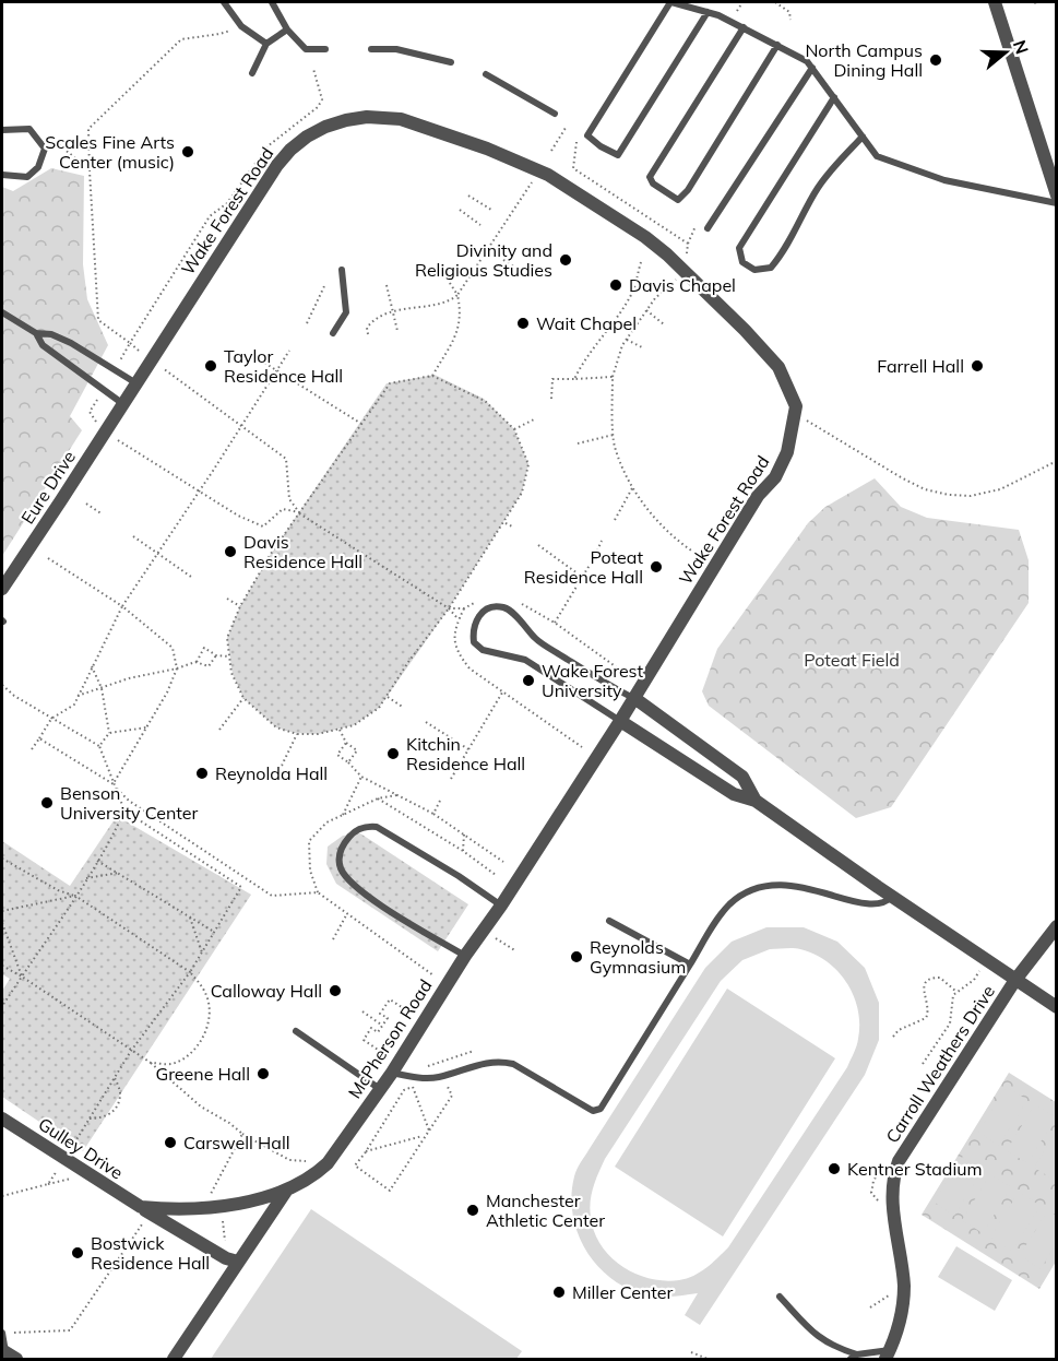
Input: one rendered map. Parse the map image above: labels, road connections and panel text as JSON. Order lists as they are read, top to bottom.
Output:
{
  "streets": {
    "street": [
      "Wake Forest Road",
      "Eure Drive",
      "McPherson Road",
      "Carroll Weathers Drive",
      "Gulley Drive"
    ]
  },
  "crossings": [
    ["Wake Forest Road", "Eure Drive"],
    ["Wake Forest Road", "McPherson Road"],
    ["McPherson Road", "Gulley Drive"]
  ],
  "parks": ["Poteat Field"],
  "places": [
    "North Campus Dining Hall",
    "Scales Fine Arts Center (music)",
    "Divinity and Religious Studies",
    "Davis Chapel",
    "Wait Chapel",
    "Taylor Residence Hall",
    "Farrell Hall",
    "Davis Residence Hall",
    "Poteat Residence Hall",
    "Wake Forest University",
    "Kitchin Residence Hall",
    "Reynolda Hall",
    "Benson University Center",
    "Reynolds Gymnasium",
    "Calloway Hall",
    "Greene Hall",
    "Carswell Hall",
    "Kentner Stadium",
    "Manchester Athletic Center",
    "Bostwick Residence Hall",
    "Miller Center"
  ],
  "north": "right"
}
